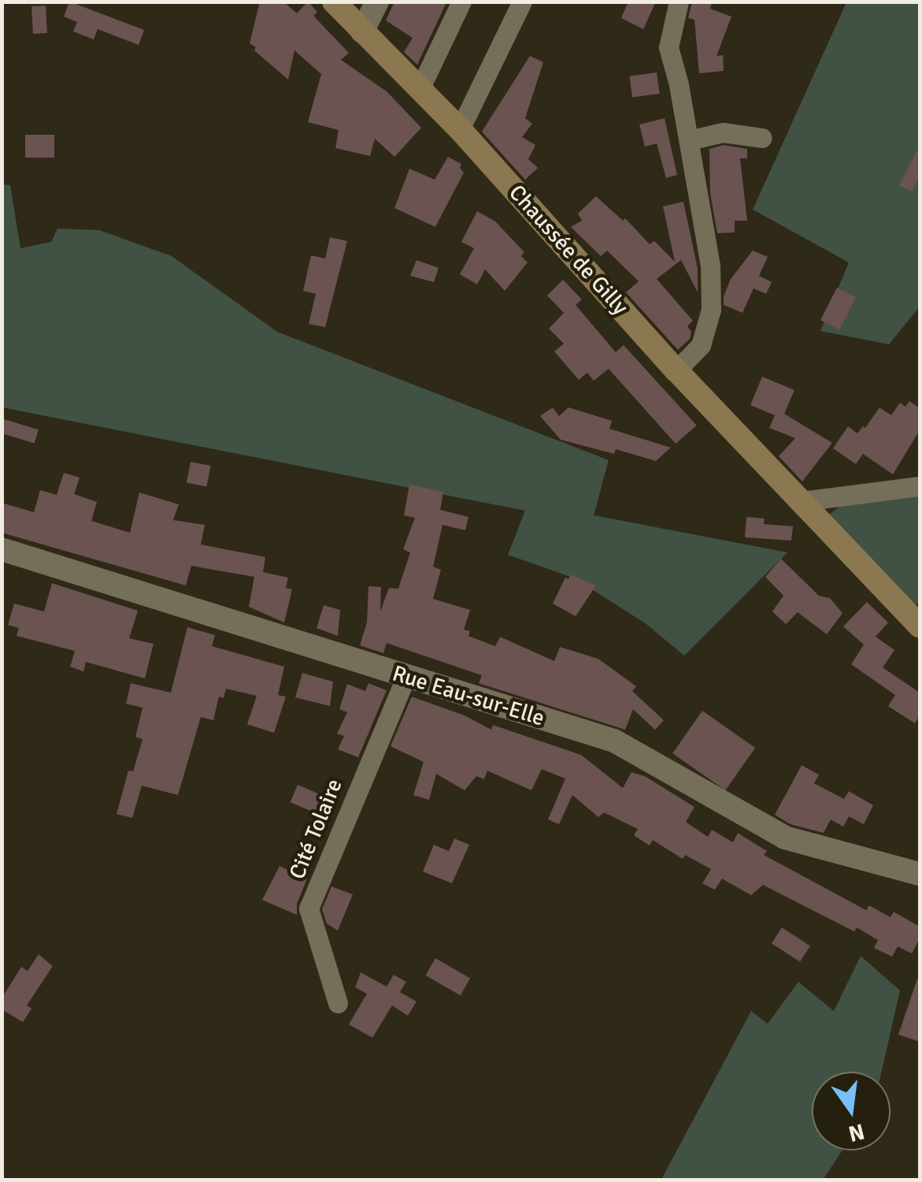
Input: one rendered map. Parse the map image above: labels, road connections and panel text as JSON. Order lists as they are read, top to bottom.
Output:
{
  "streets": {
    "main road": ["Chaussée de Gilly"],
    "street": ["Rue Eau-sur-Elle", "Cité Tolaire"]
  },
  "crossings": [
    ["Rue Eau-sur-Elle", "Cité Tolaire"]
  ],
  "north": "bottom"
}
